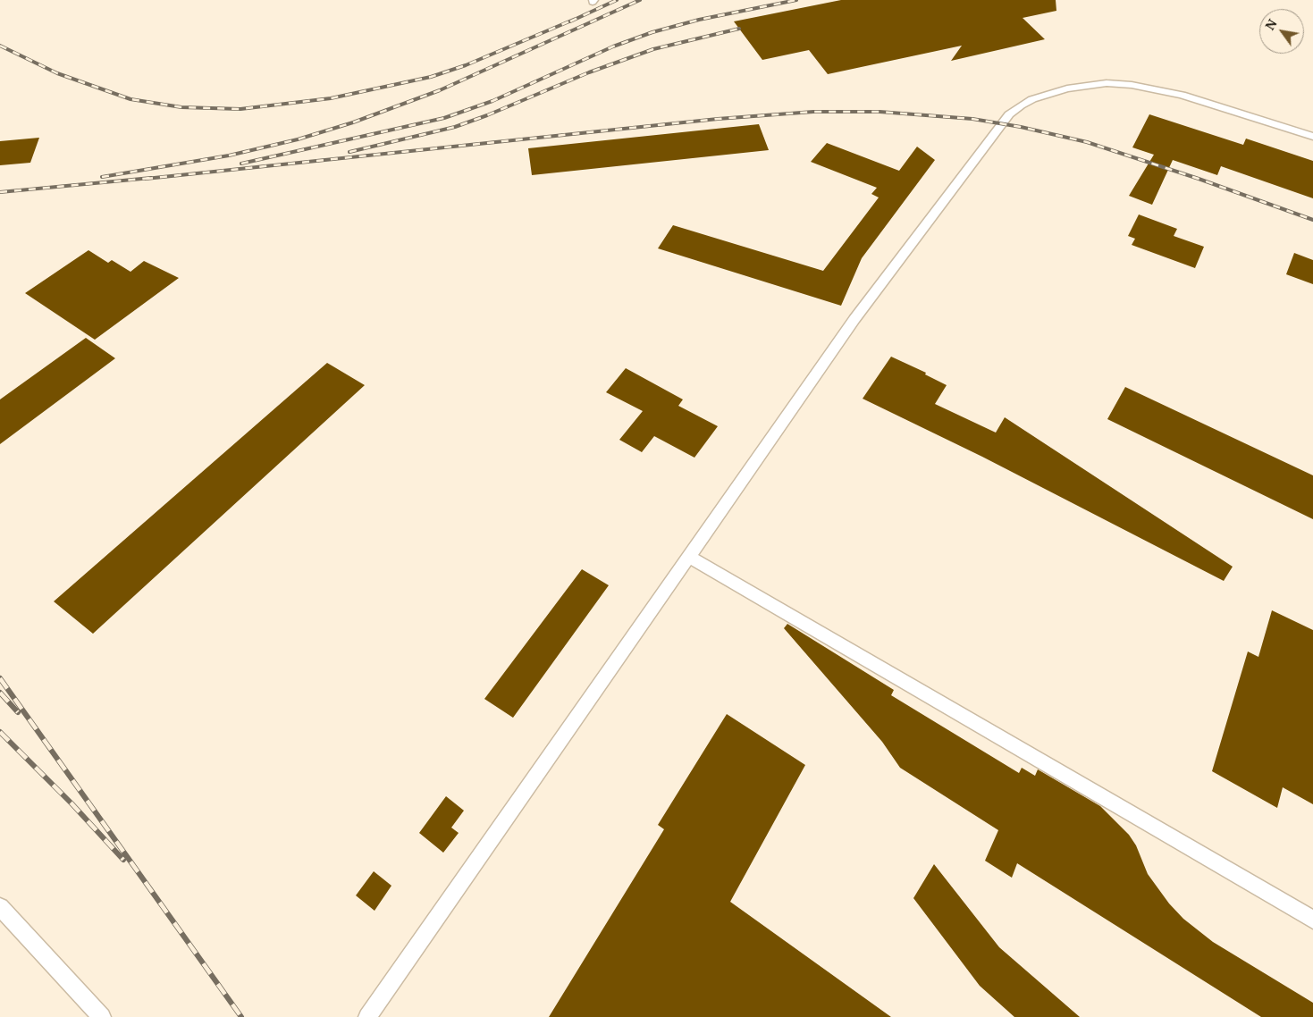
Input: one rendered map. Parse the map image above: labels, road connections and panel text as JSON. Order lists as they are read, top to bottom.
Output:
{
  "north": "top left"
}
